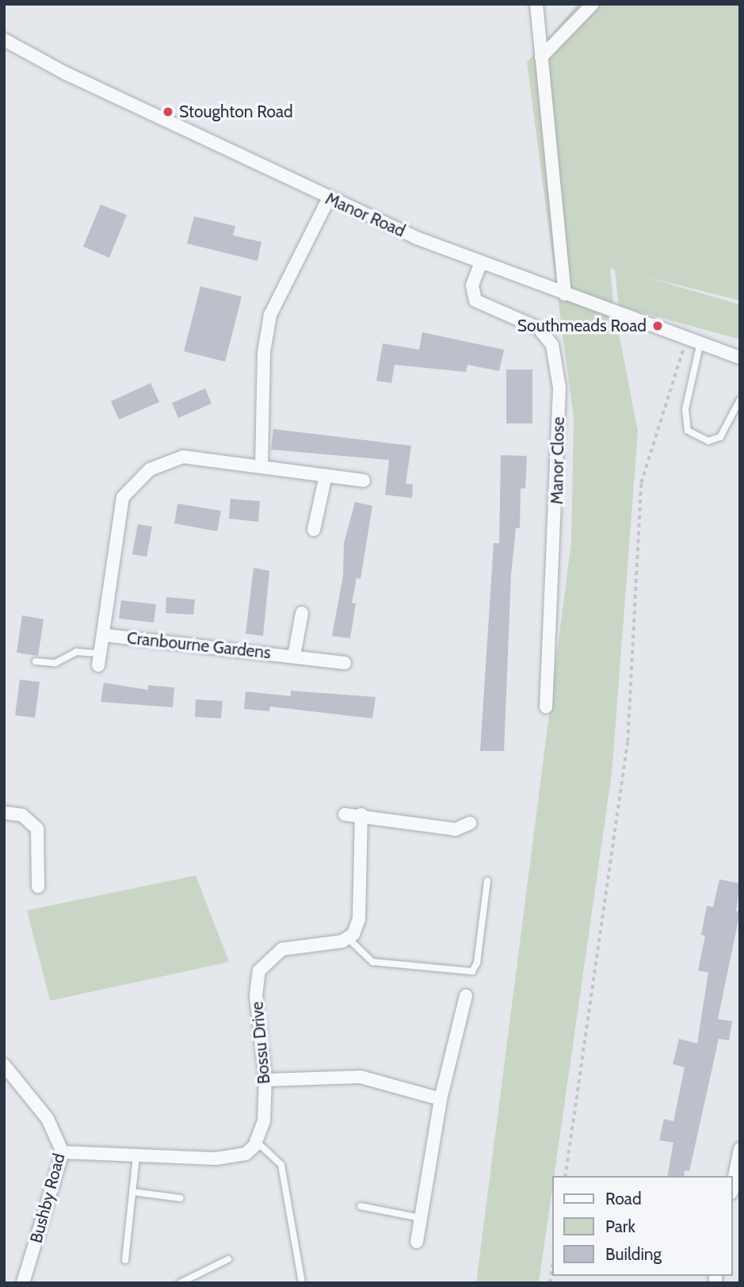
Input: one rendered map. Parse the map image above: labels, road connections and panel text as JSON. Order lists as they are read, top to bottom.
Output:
{
  "streets": {
    "street": [
      "Manor Road",
      "Manor Close",
      "Cranbourne Gardens",
      "Bossu Drive",
      "Bushby Road"
    ]
  },
  "crossings": [
    ["Manor Road", "Manor Close"]
  ],
  "places": ["Stoughton Road", "Southmeads Road"],
  "legend": ["Road", "Park", "Building"]
}
